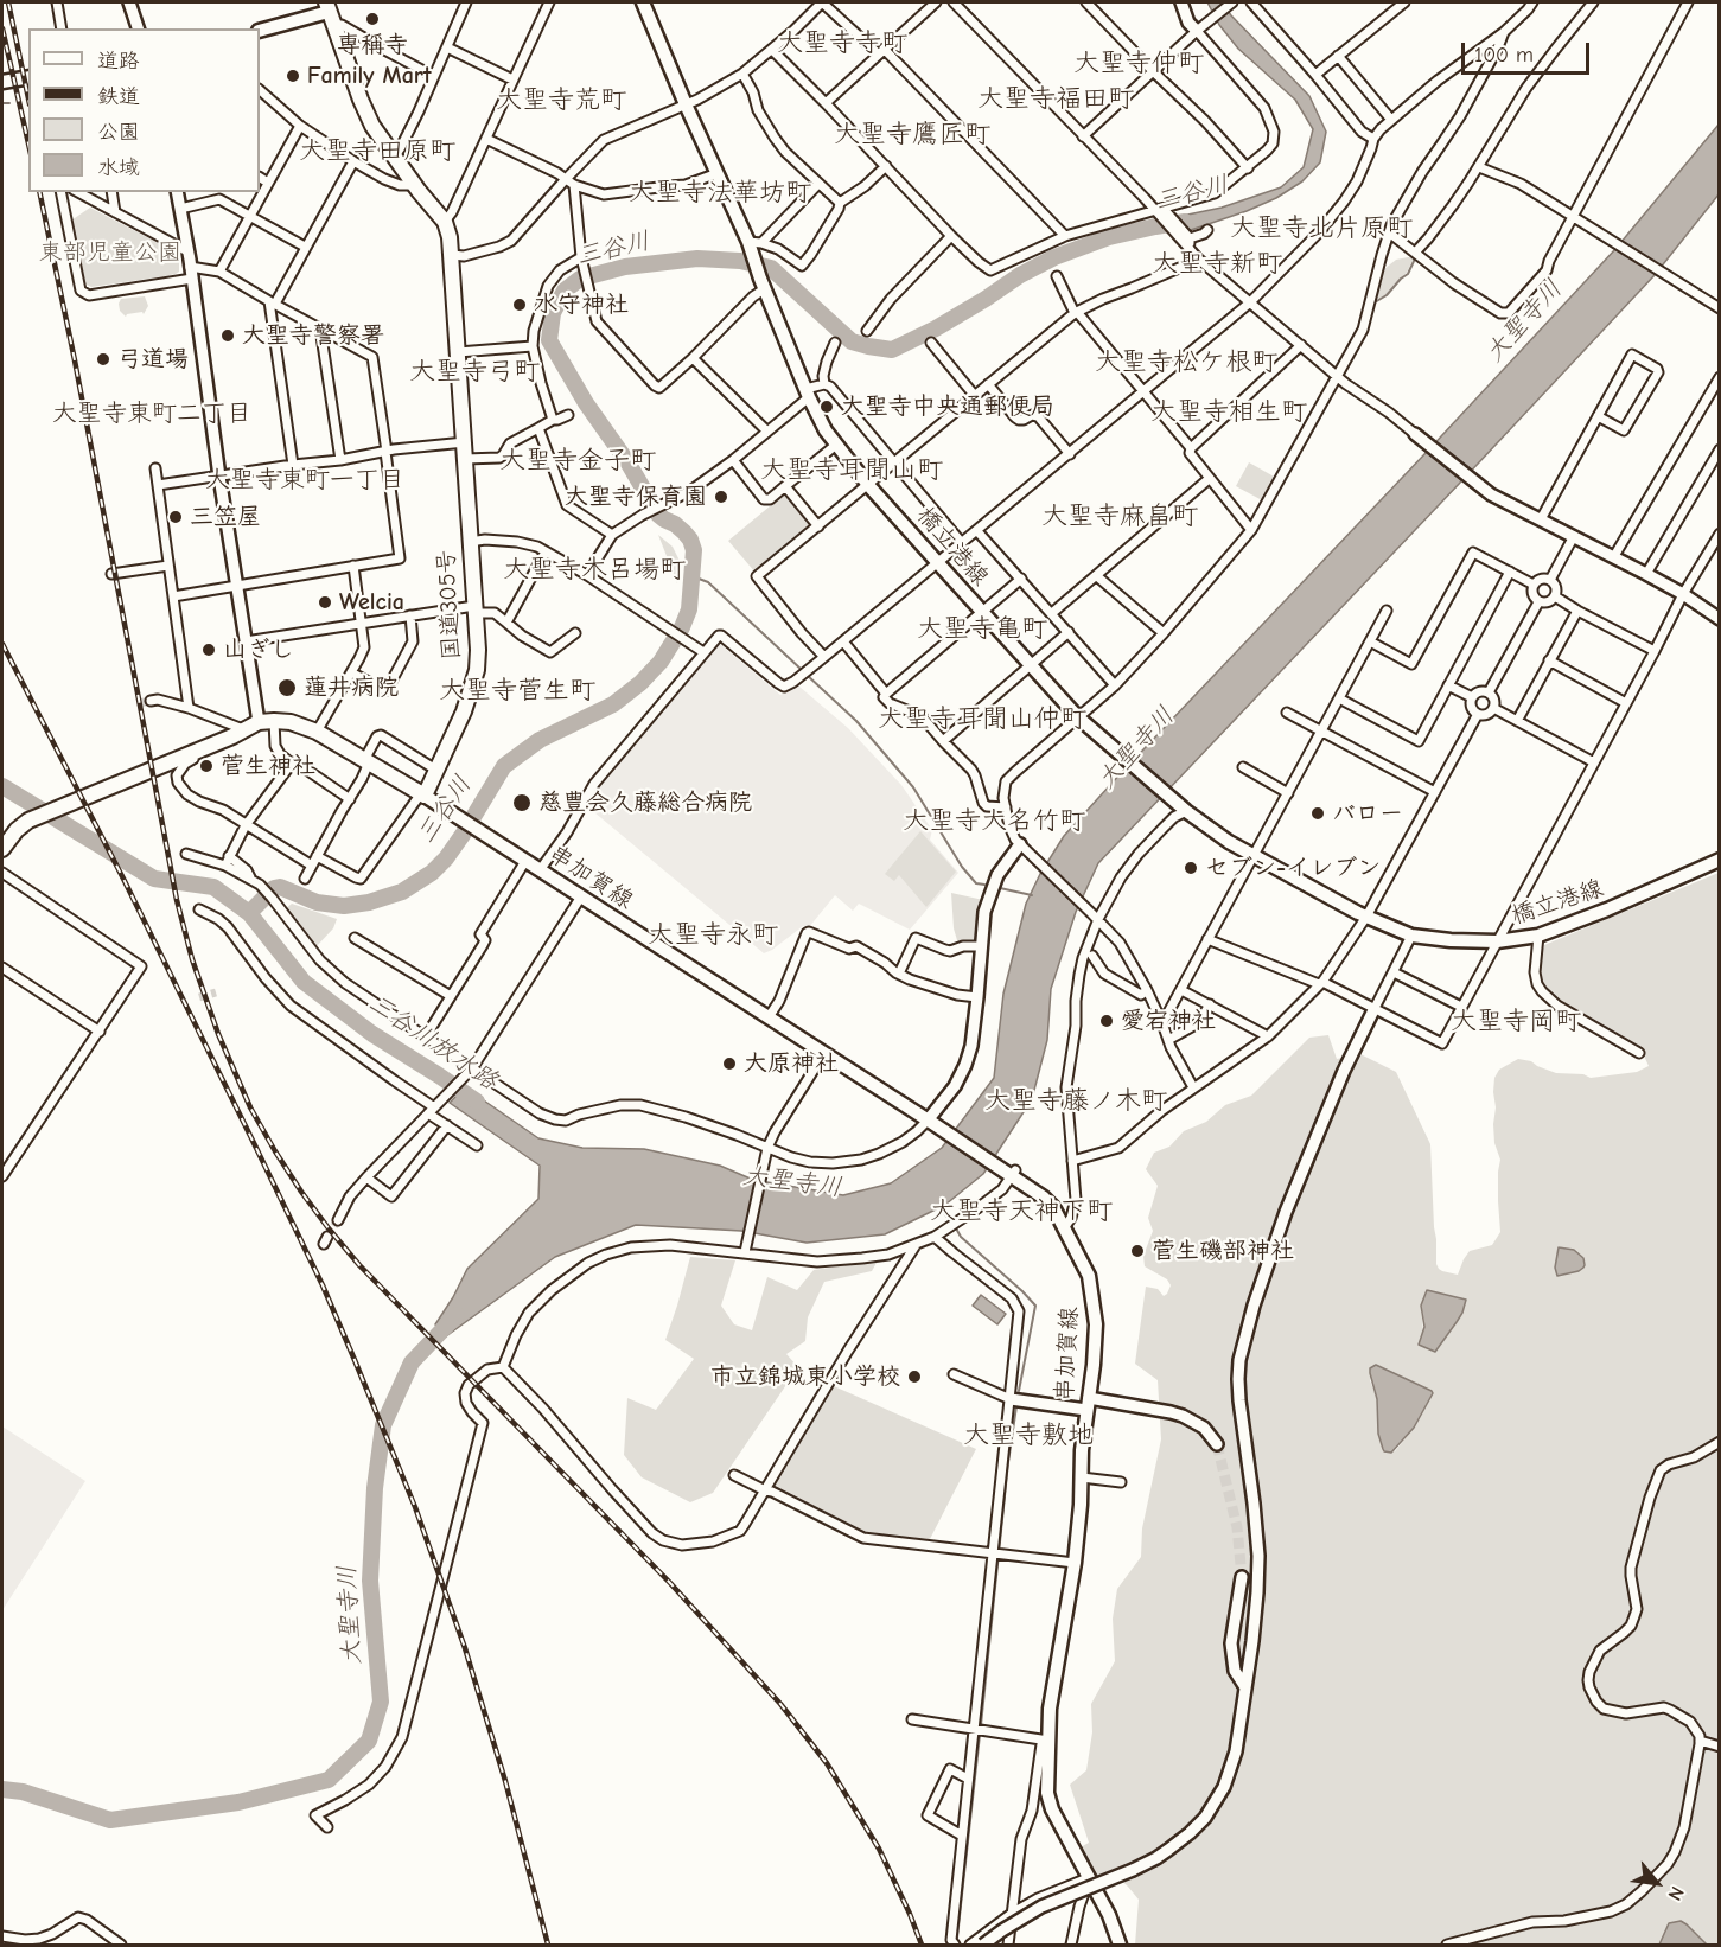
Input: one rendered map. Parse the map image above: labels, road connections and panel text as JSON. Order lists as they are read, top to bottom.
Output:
{
  "streets": {
    "highway": ["国道305号"],
    "main road": ["橋立港線", "串加賀線"]
  },
  "crossings": [
    ["国道305号", "串加賀線"]
  ],
  "districts": [
    "大聖寺寺町",
    "大聖寺仲町",
    "大聖寺福田町",
    "大聖寺荒町",
    "大聖寺鷹匠町",
    "大聖寺田原町",
    "大聖寺法華坊町",
    "大聖寺北片原町",
    "大聖寺新町",
    "大聖寺松ケ根町",
    "大聖寺弓町",
    "大聖寺相生町",
    "大聖寺東町二丁目",
    "大聖寺金子町",
    "大聖寺耳聞山町",
    "大聖寺東町一丁目",
    "大聖寺麻畠町",
    "大聖寺木呂場町",
    "大聖寺亀町",
    "大聖寺菅生町",
    "大聖寺耳聞山仲町",
    "大聖寺大名竹町",
    "大聖寺永町",
    "大聖寺岡町",
    "大聖寺藤ノ木町",
    "大聖寺天神下町",
    "大聖寺敷地"
  ],
  "water": ["三谷川", "大聖寺川", "三谷川放水路"],
  "parks": ["東部児童公園"],
  "places": [
    "専稱寺",
    "Family Mart",
    "水守神社",
    "大聖寺警察署",
    "弓道場",
    "大聖寺中央通郵便局",
    "大聖寺保育園",
    "三笠屋",
    "Welcia",
    "山ぎし",
    "蓮井病院",
    "菅生神社",
    "慈豊会久藤総合病院",
    "バロー",
    "セブン-イレブン",
    "愛宕神社",
    "大原神社",
    "菅生磯部神社",
    "市立錦城東小学校"
  ],
  "legend": [
    "道路",
    "鉄道",
    "公園",
    "水域"
  ],
  "scale_bar": "100 m",
  "north": "bottom right"
}
